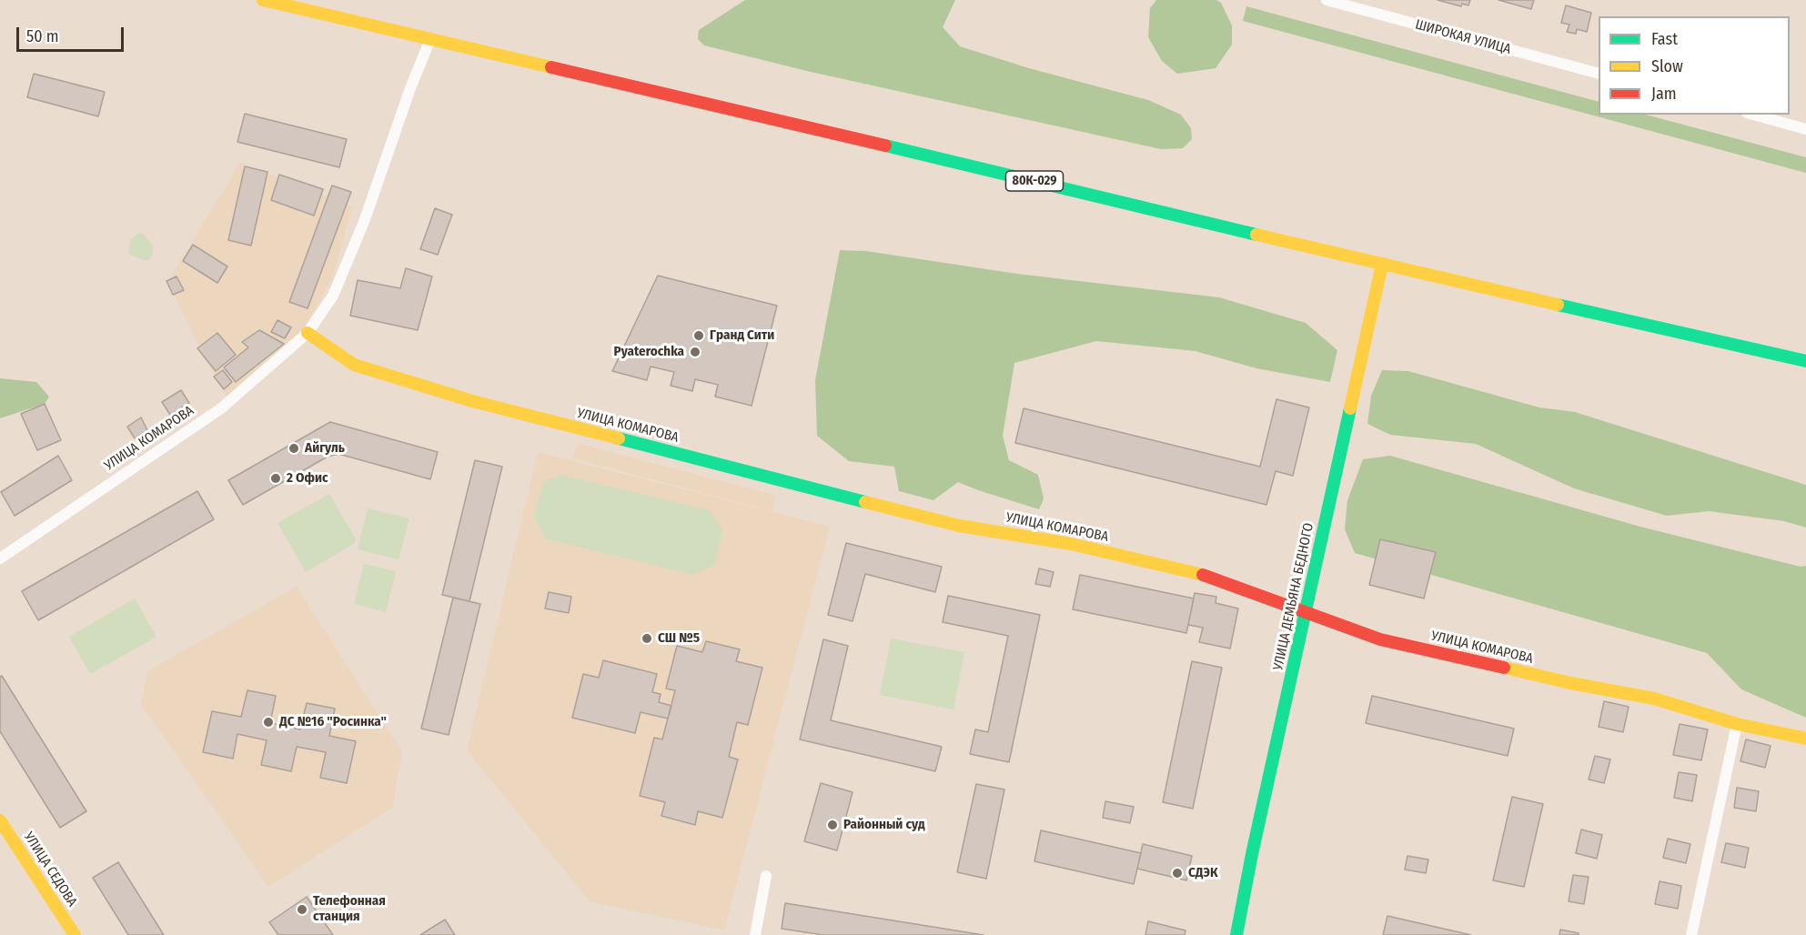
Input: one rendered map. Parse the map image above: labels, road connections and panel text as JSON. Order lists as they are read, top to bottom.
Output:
{
  "streets": {
    "street": [
      "ШИРОКАЯ УЛИЦА",
      "80К-029",
      "УЛИЦА КОМАРОВА",
      "УЛИЦА ДЕМЬЯНА БЕДНОГО",
      "УЛИЦА СЕДОВА"
    ]
  },
  "crossings": [
    ["80К-029", "УЛИЦА КОМАРОВА"],
    ["80К-029", "УЛИЦА ДЕМЬЯНА БЕДНОГО"],
    ["УЛИЦА КОМАРОВА", "УЛИЦА ДЕМЬЯНА БЕДНОГО"]
  ],
  "places": [
    "Гранд Сити",
    "Pyaterochka",
    "Айгуль",
    "2 Офис",
    "СШ №5",
    "ДС №16 \"Росинка\"",
    "Районный суд",
    "СДЭК",
    "Телефонная станция"
  ],
  "legend": ["Fast", "Slow", "Jam"],
  "scale_bar": "50 m"
}
